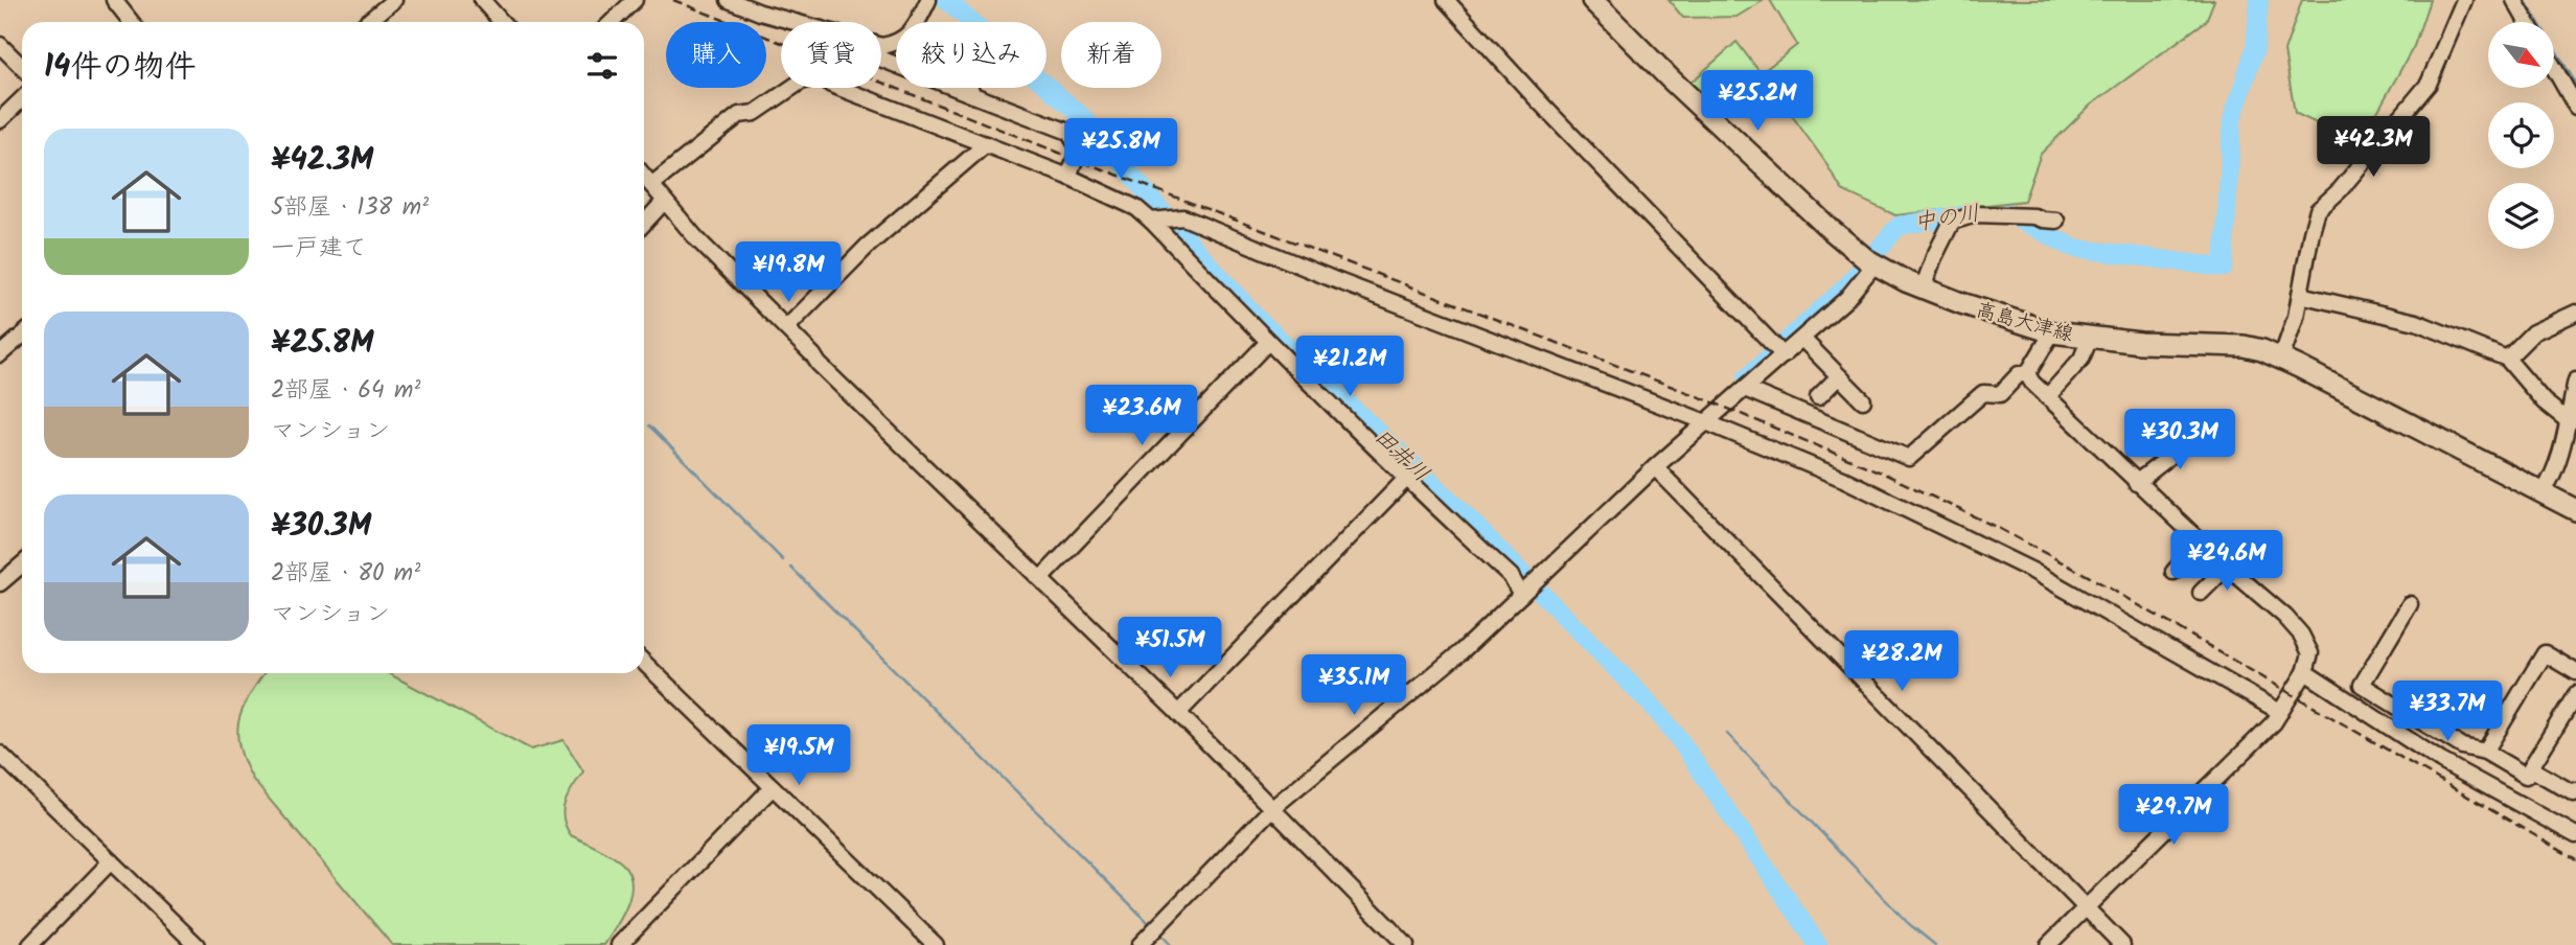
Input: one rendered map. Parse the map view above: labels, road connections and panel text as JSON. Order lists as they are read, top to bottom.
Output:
{
  "streets": {
    "main road": ["高島大津線"]
  },
  "water": ["中の川", "田井川"],
  "north": "bottom right",
  "page": {
    "chip": [
      "購入",
      "賃貸",
      "絞り込み",
      "新着"
    ],
    "heading": "14件の物件",
    "price": [
      "¥25.2M",
      "¥42.3M",
      "¥25.8M",
      "¥19.8M",
      "¥21.2M",
      "¥23.6M",
      "¥30.3M",
      "¥24.6M",
      "¥51.5M",
      "¥28.2M",
      "¥35.1M",
      "¥33.7M",
      "¥19.5M",
      "¥29.7M"
    ],
    "list": [
      {
        "name": "¥42.3M",
        "note": "5部屋 · 138 m² · 一戸建て"
      },
      {
        "name": "¥25.8M",
        "note": "2部屋 · 64 m² · マンション"
      },
      {
        "name": "¥30.3M",
        "note": "2部屋 · 80 m² · マンション"
      }
    ]
  }
}
